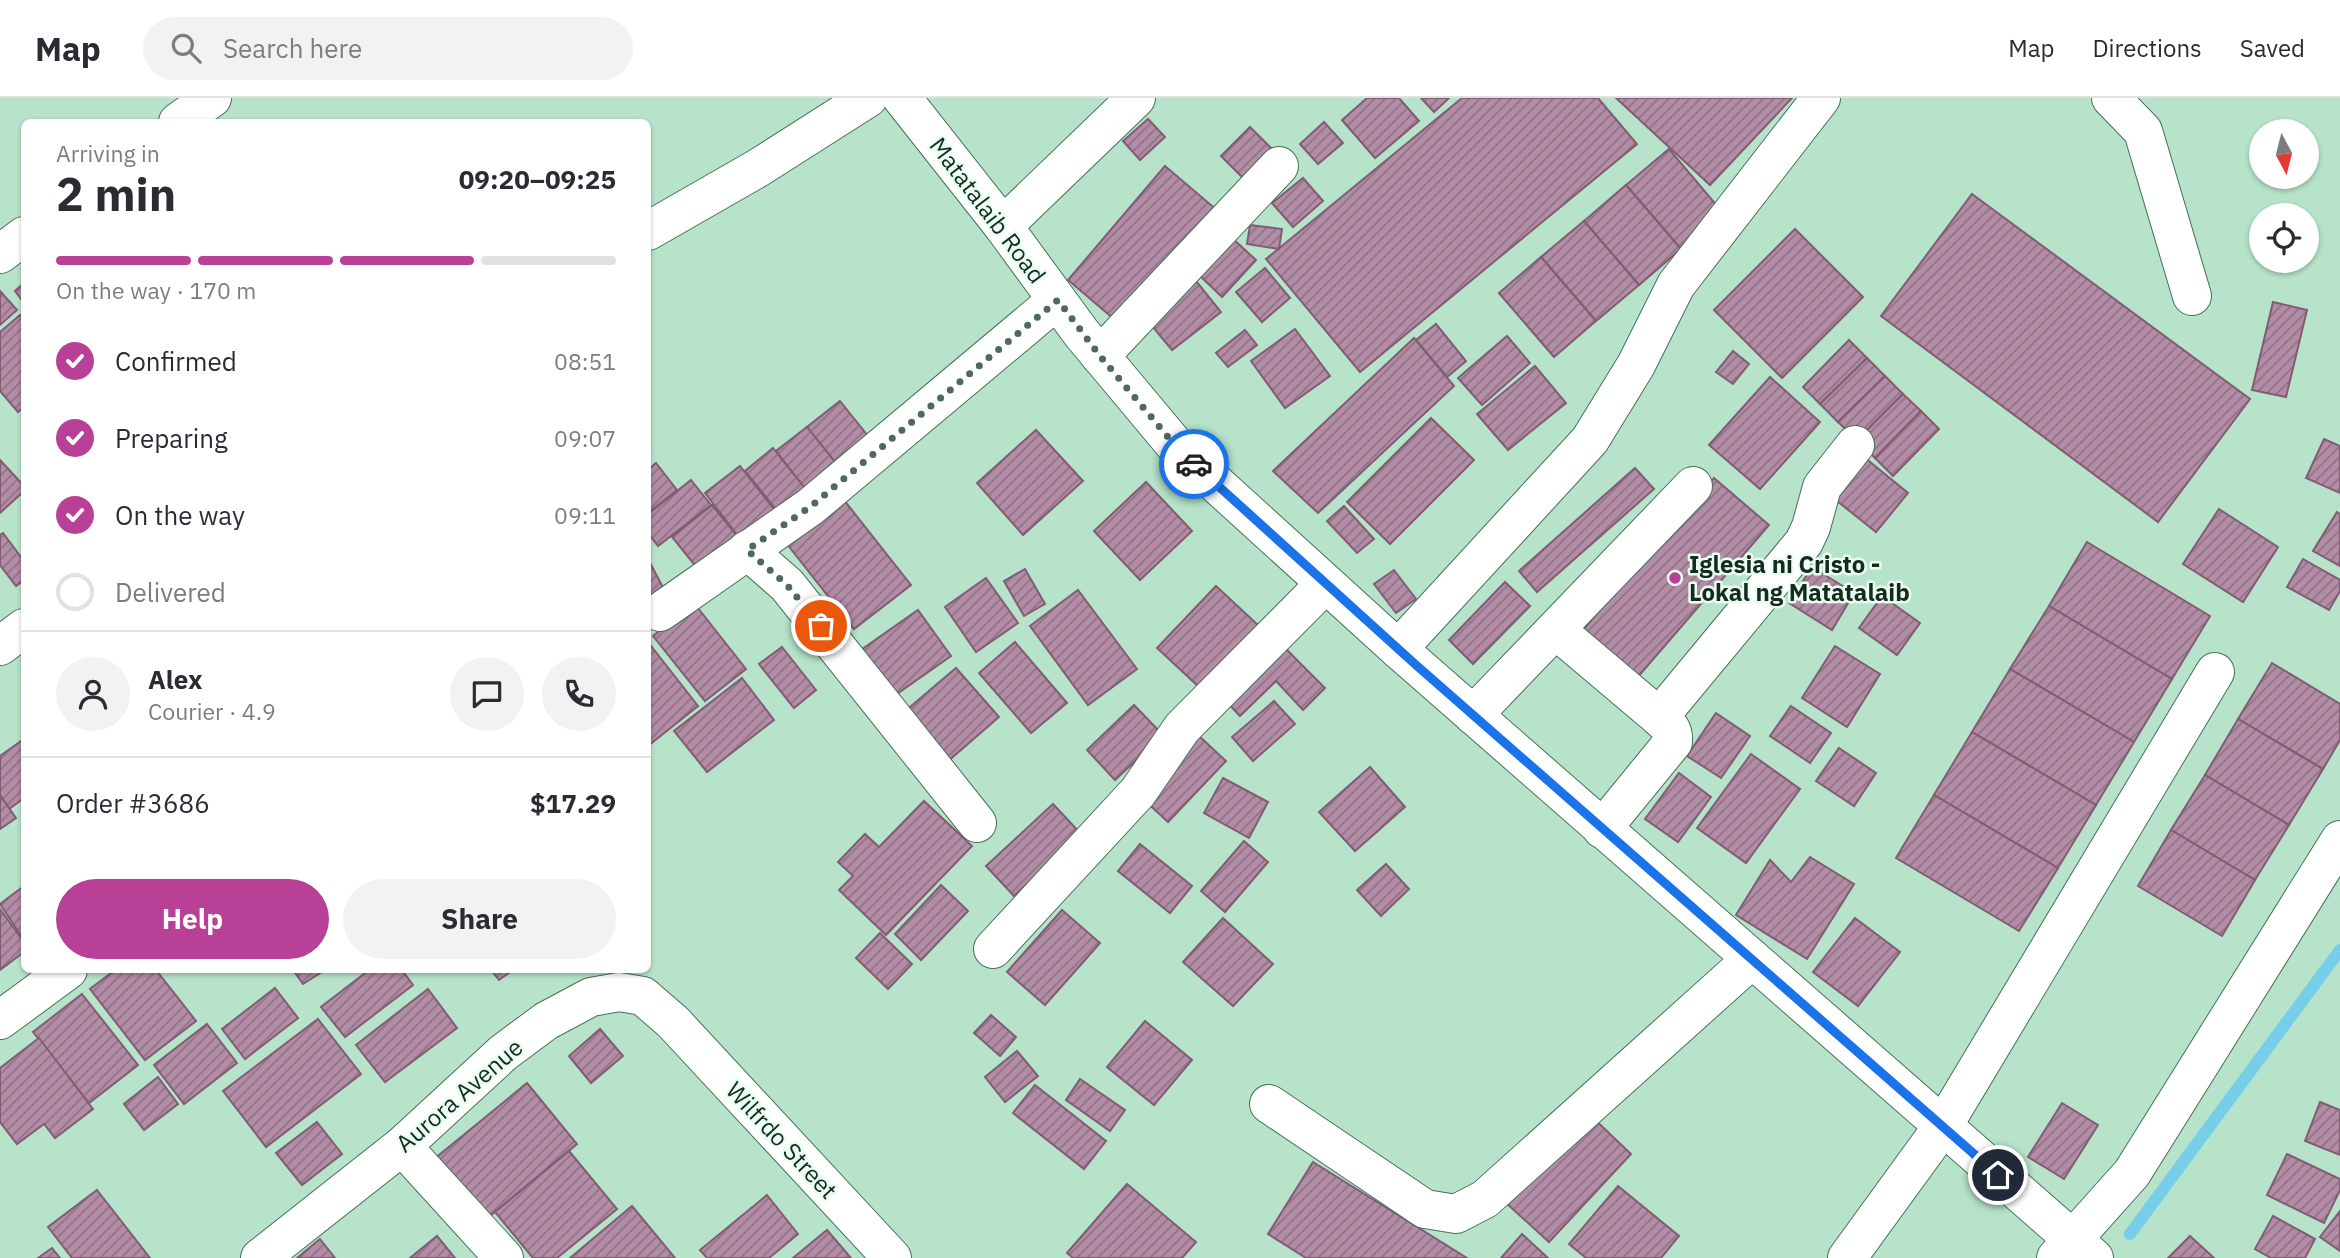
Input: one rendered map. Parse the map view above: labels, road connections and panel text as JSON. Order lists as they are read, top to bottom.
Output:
{
  "streets": {
    "street": ["Matatalaib Road", "Aurora Avenue", "Wilfrdo Street"]
  },
  "crossings": [
    ["Aurora Avenue", "Wilfrdo Street"]
  ],
  "places": ["Iglesia ni Cristo - Lokal ng Matatalaib"],
  "north": "bottom",
  "page": {
    "header": "Map",
    "search": "Search here",
    "nav": ["Map", "Directions", "Saved"],
    "heading": ["2 min", "Arriving in", "09:20–09:25"],
    "panel": [
      "Alex",
      "Courier · 4.9",
      "Order #3686",
      "$17.29"
    ],
    "bar": "On the way · 170 m",
    "list": [
      ["Confirmed", "08:51"],
      ["Preparing", "09:07"],
      ["On the way", "09:11"],
      "Delivered"
    ],
    "buttons": ["Help", "Share"]
  }
}
